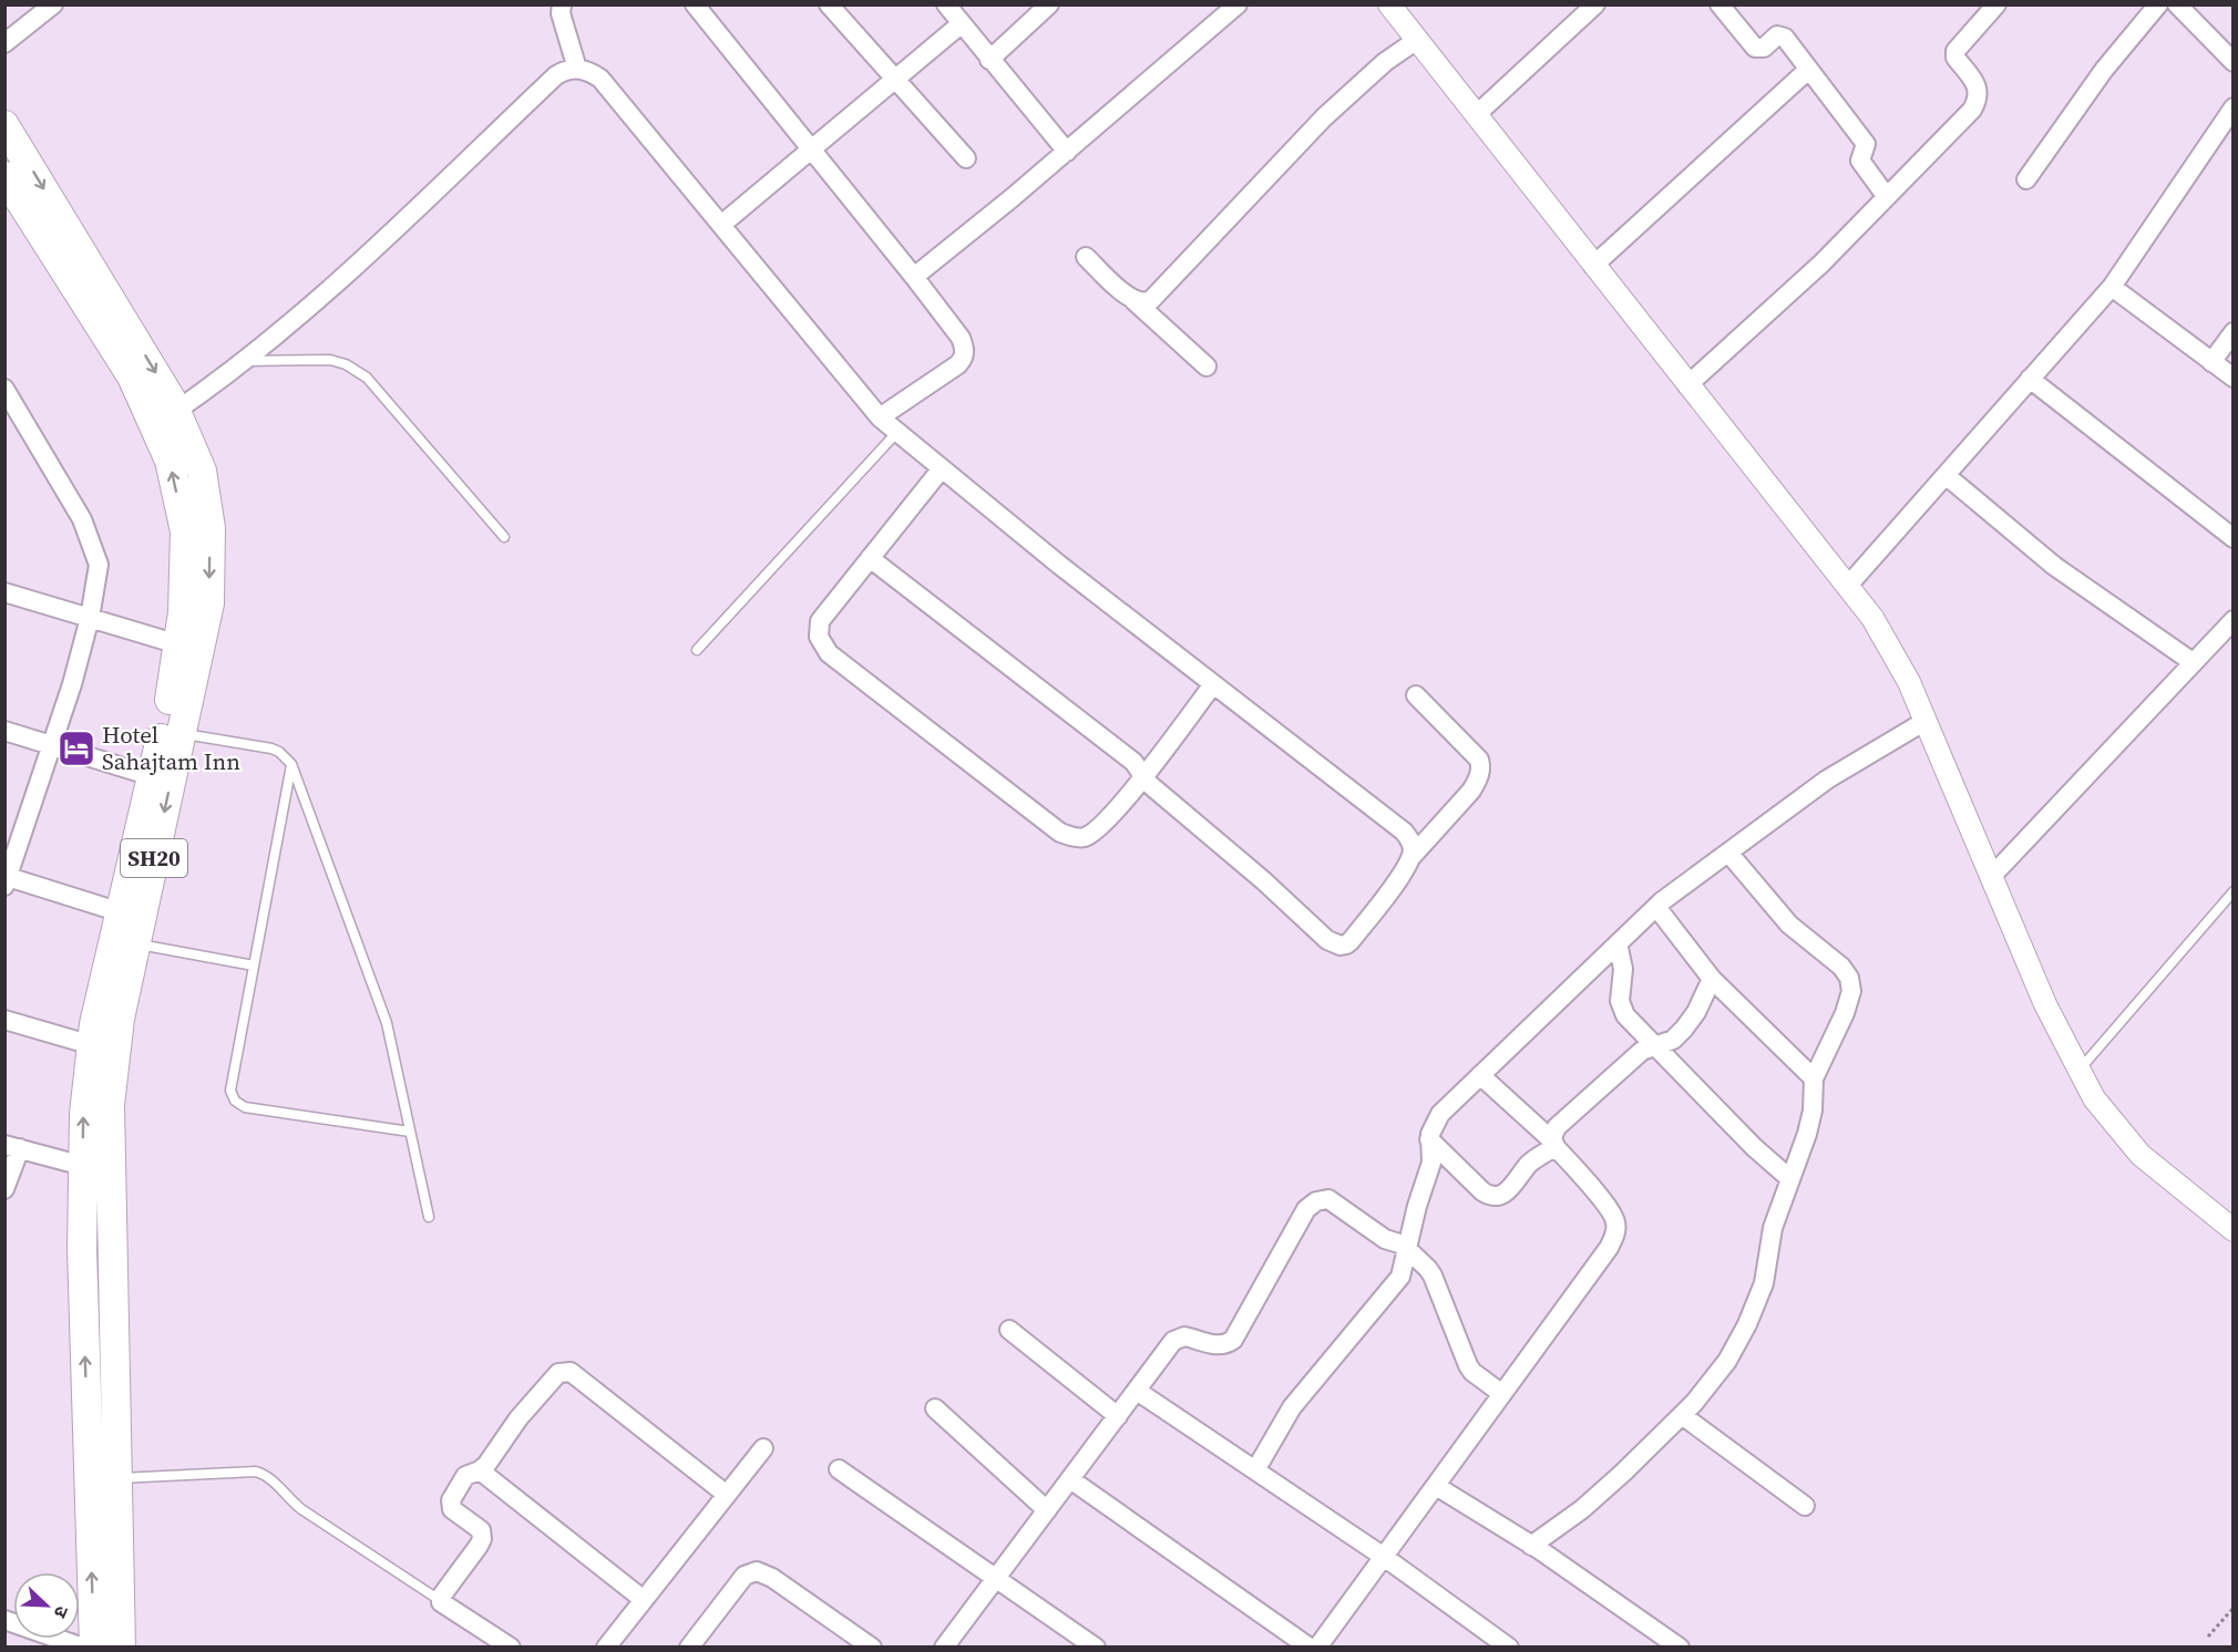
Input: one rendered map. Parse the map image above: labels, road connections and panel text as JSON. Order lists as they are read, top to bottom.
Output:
{
  "streets": {
    "main road": ["SH20"]
  },
  "places": {
    "hotel": ["Hotel Sahajtam Inn"]
  },
  "north": "bottom right"
}
